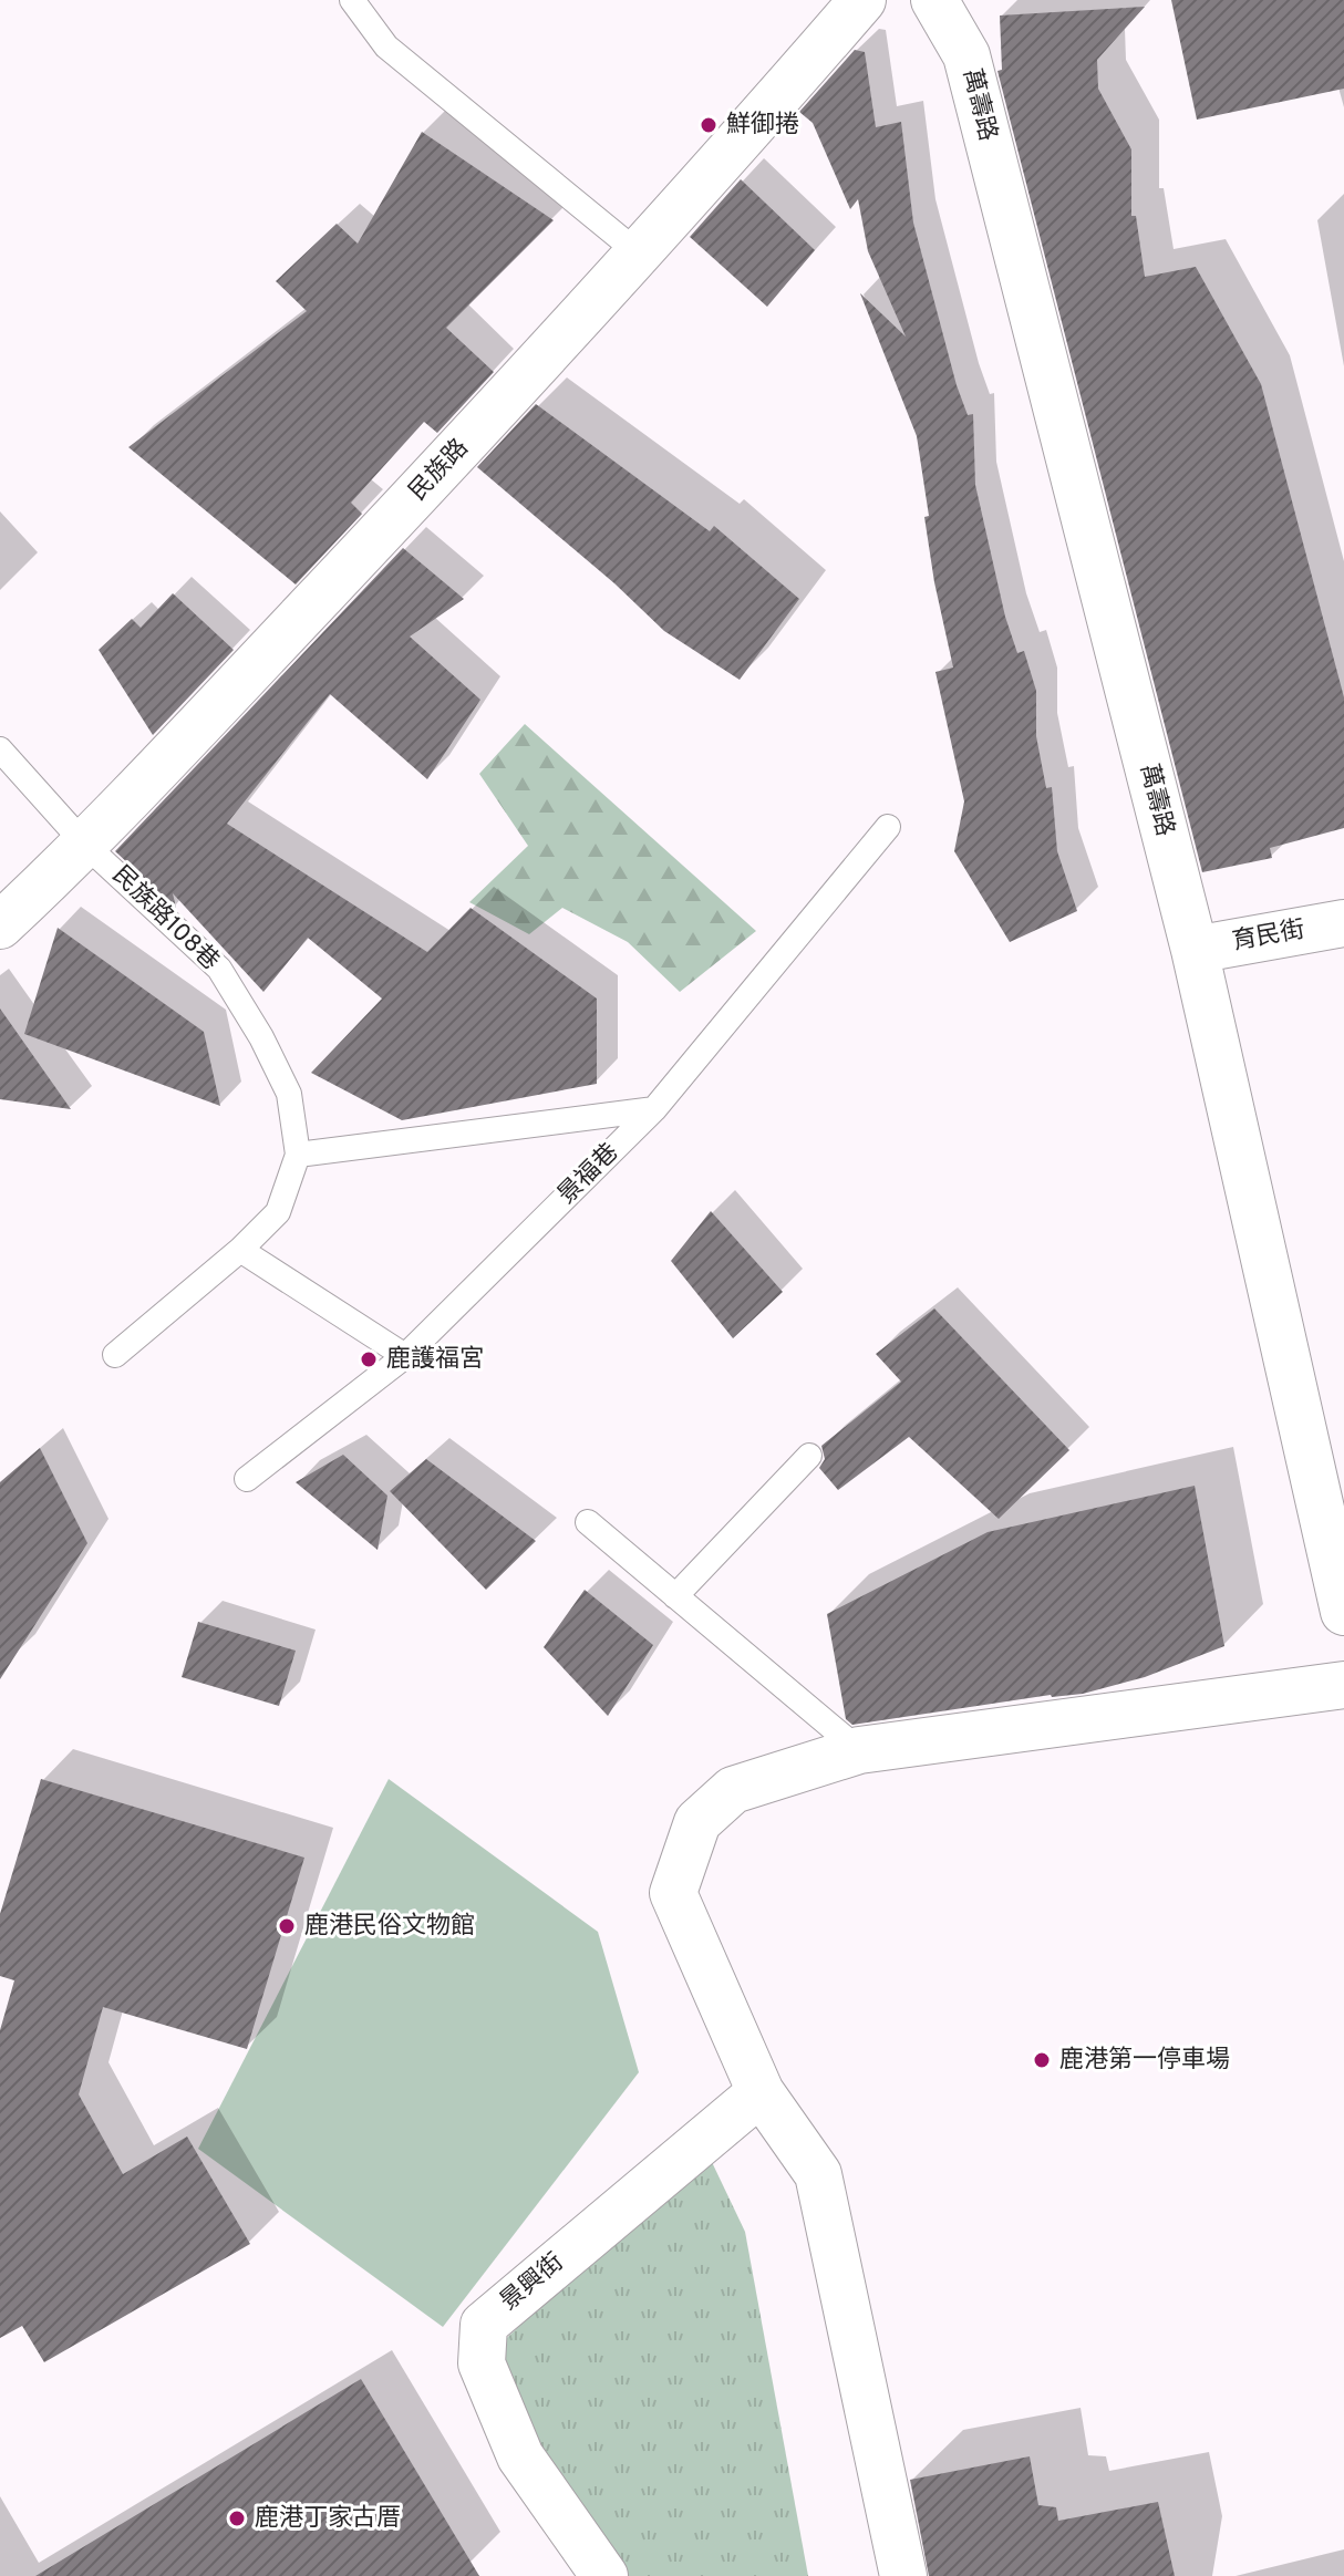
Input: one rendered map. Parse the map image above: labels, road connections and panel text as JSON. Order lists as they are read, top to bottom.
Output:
{
  "streets": {
    "street": [
      "萬壽路",
      "民族路",
      "育民街",
      "景興街"
    ],
    "lane": ["民族路108巷", "景福巷"]
  },
  "crossings": [
    ["萬壽路", "育民街"],
    ["民族路", "民族路108巷"]
  ],
  "places": [
    "鮮御捲",
    "鹿護福宮",
    "鹿港民俗文物館",
    "鹿港第一停車場",
    "鹿港丁家古厝"
  ]
}
